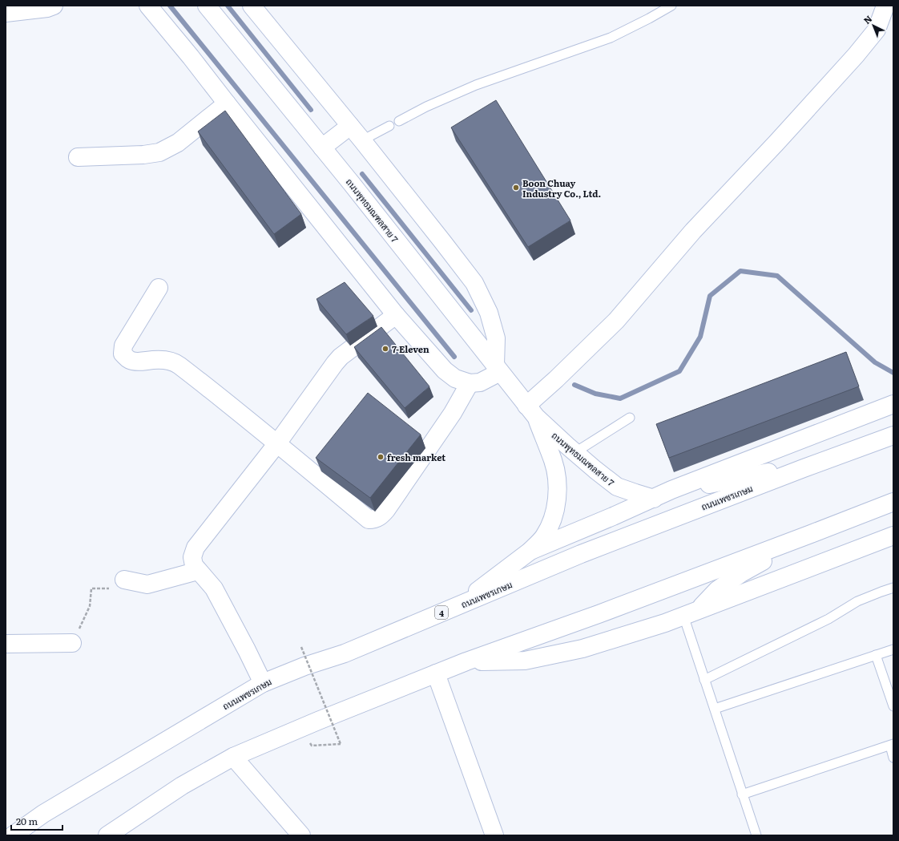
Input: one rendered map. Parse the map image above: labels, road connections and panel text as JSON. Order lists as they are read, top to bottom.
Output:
{
  "streets": {
    "main road": ["ถนนพุทธมณฑลสาย 7", "ถนนเพชรเกษม", "4"]
  },
  "places": ["Boon Chuay Industry Co., Ltd.", "7-Eleven", "fresh market"],
  "scale_bar": "20 m",
  "north": "top left"
}
